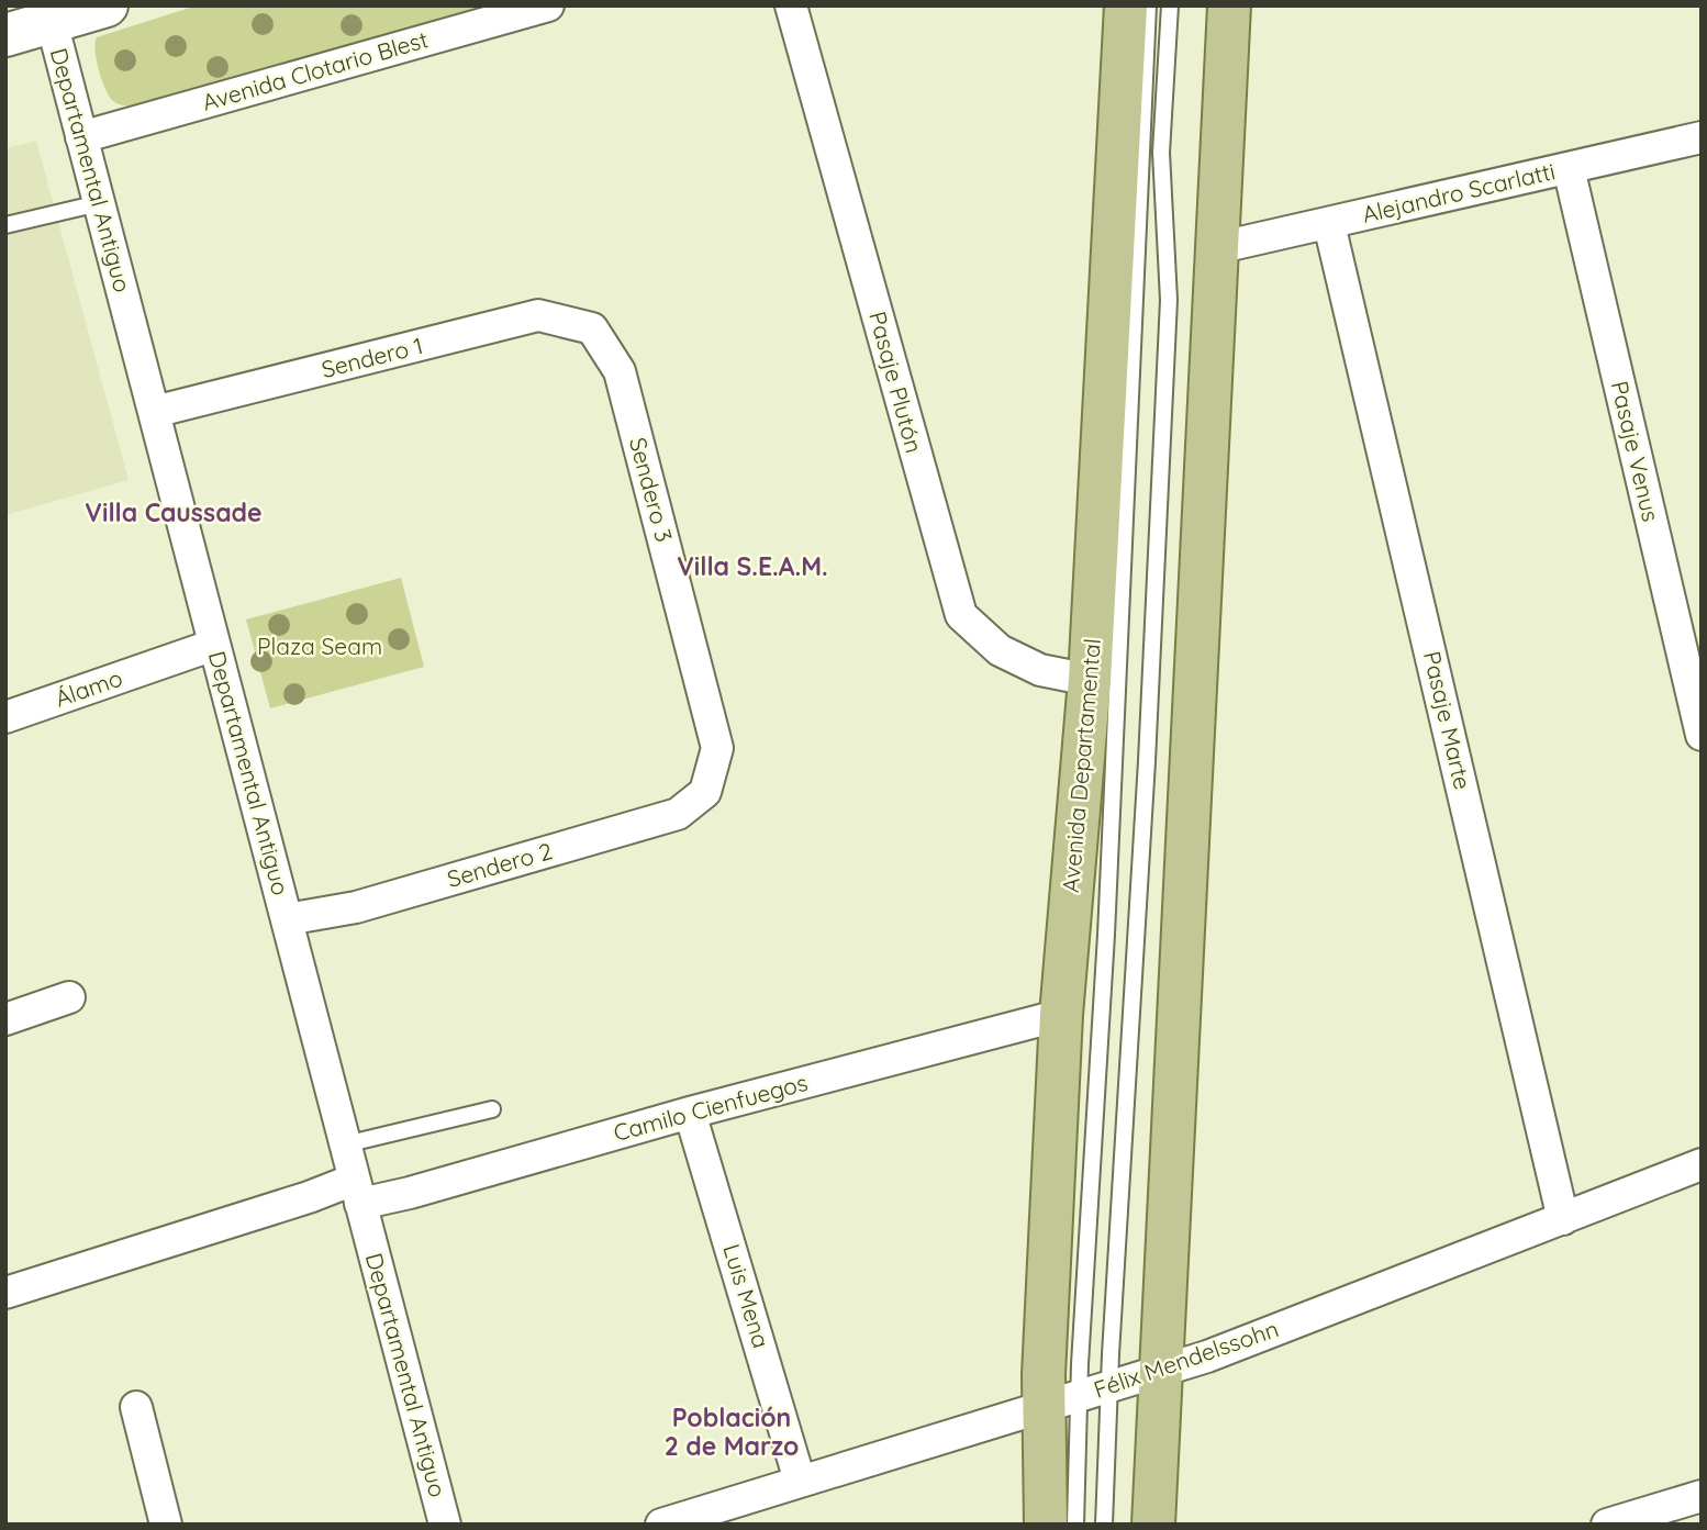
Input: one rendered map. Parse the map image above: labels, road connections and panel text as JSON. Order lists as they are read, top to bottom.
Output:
{
  "streets": {
    "main road": ["Avenida Departamental"],
    "street": [
      "Avenida Clotario Blest",
      "Departamental Antiguo",
      "Alejandro Scarlatti",
      "Sendero 1",
      "Pasaje Plutón",
      "Pasaje Venus",
      "Sendero 3",
      "Álamo",
      "Pasaje Marte",
      "Sendero 2",
      "Camilo Cienfuegos",
      "Luis Mena",
      "Félix Mendelssohn"
    ]
  },
  "crossings": [
    ["Avenida Clotario Blest", "Departamental Antiguo"],
    ["Departamental Antiguo", "Sendero 1"],
    ["Departamental Antiguo", "Álamo"],
    ["Departamental Antiguo", "Sendero 2"],
    ["Departamental Antiguo", "Camilo Cienfuegos"],
    ["Alejandro Scarlatti", "Pasaje Venus"],
    ["Alejandro Scarlatti", "Pasaje Marte"],
    ["Sendero 1", "Sendero 3"],
    ["Pasaje Plutón", "Avenida Departamental"],
    ["Sendero 3", "Sendero 2"],
    ["Pasaje Marte", "Félix Mendelssohn"],
    ["Avenida Departamental", "Camilo Cienfuegos"],
    ["Avenida Departamental", "Félix Mendelssohn"],
    ["Camilo Cienfuegos", "Luis Mena"],
    ["Luis Mena", "Félix Mendelssohn"]
  ],
  "districts": ["Villa Caussade", "Villa S.E.A.M.", "Población 2 de Marzo"],
  "parks": ["Plaza Seam"]
}
